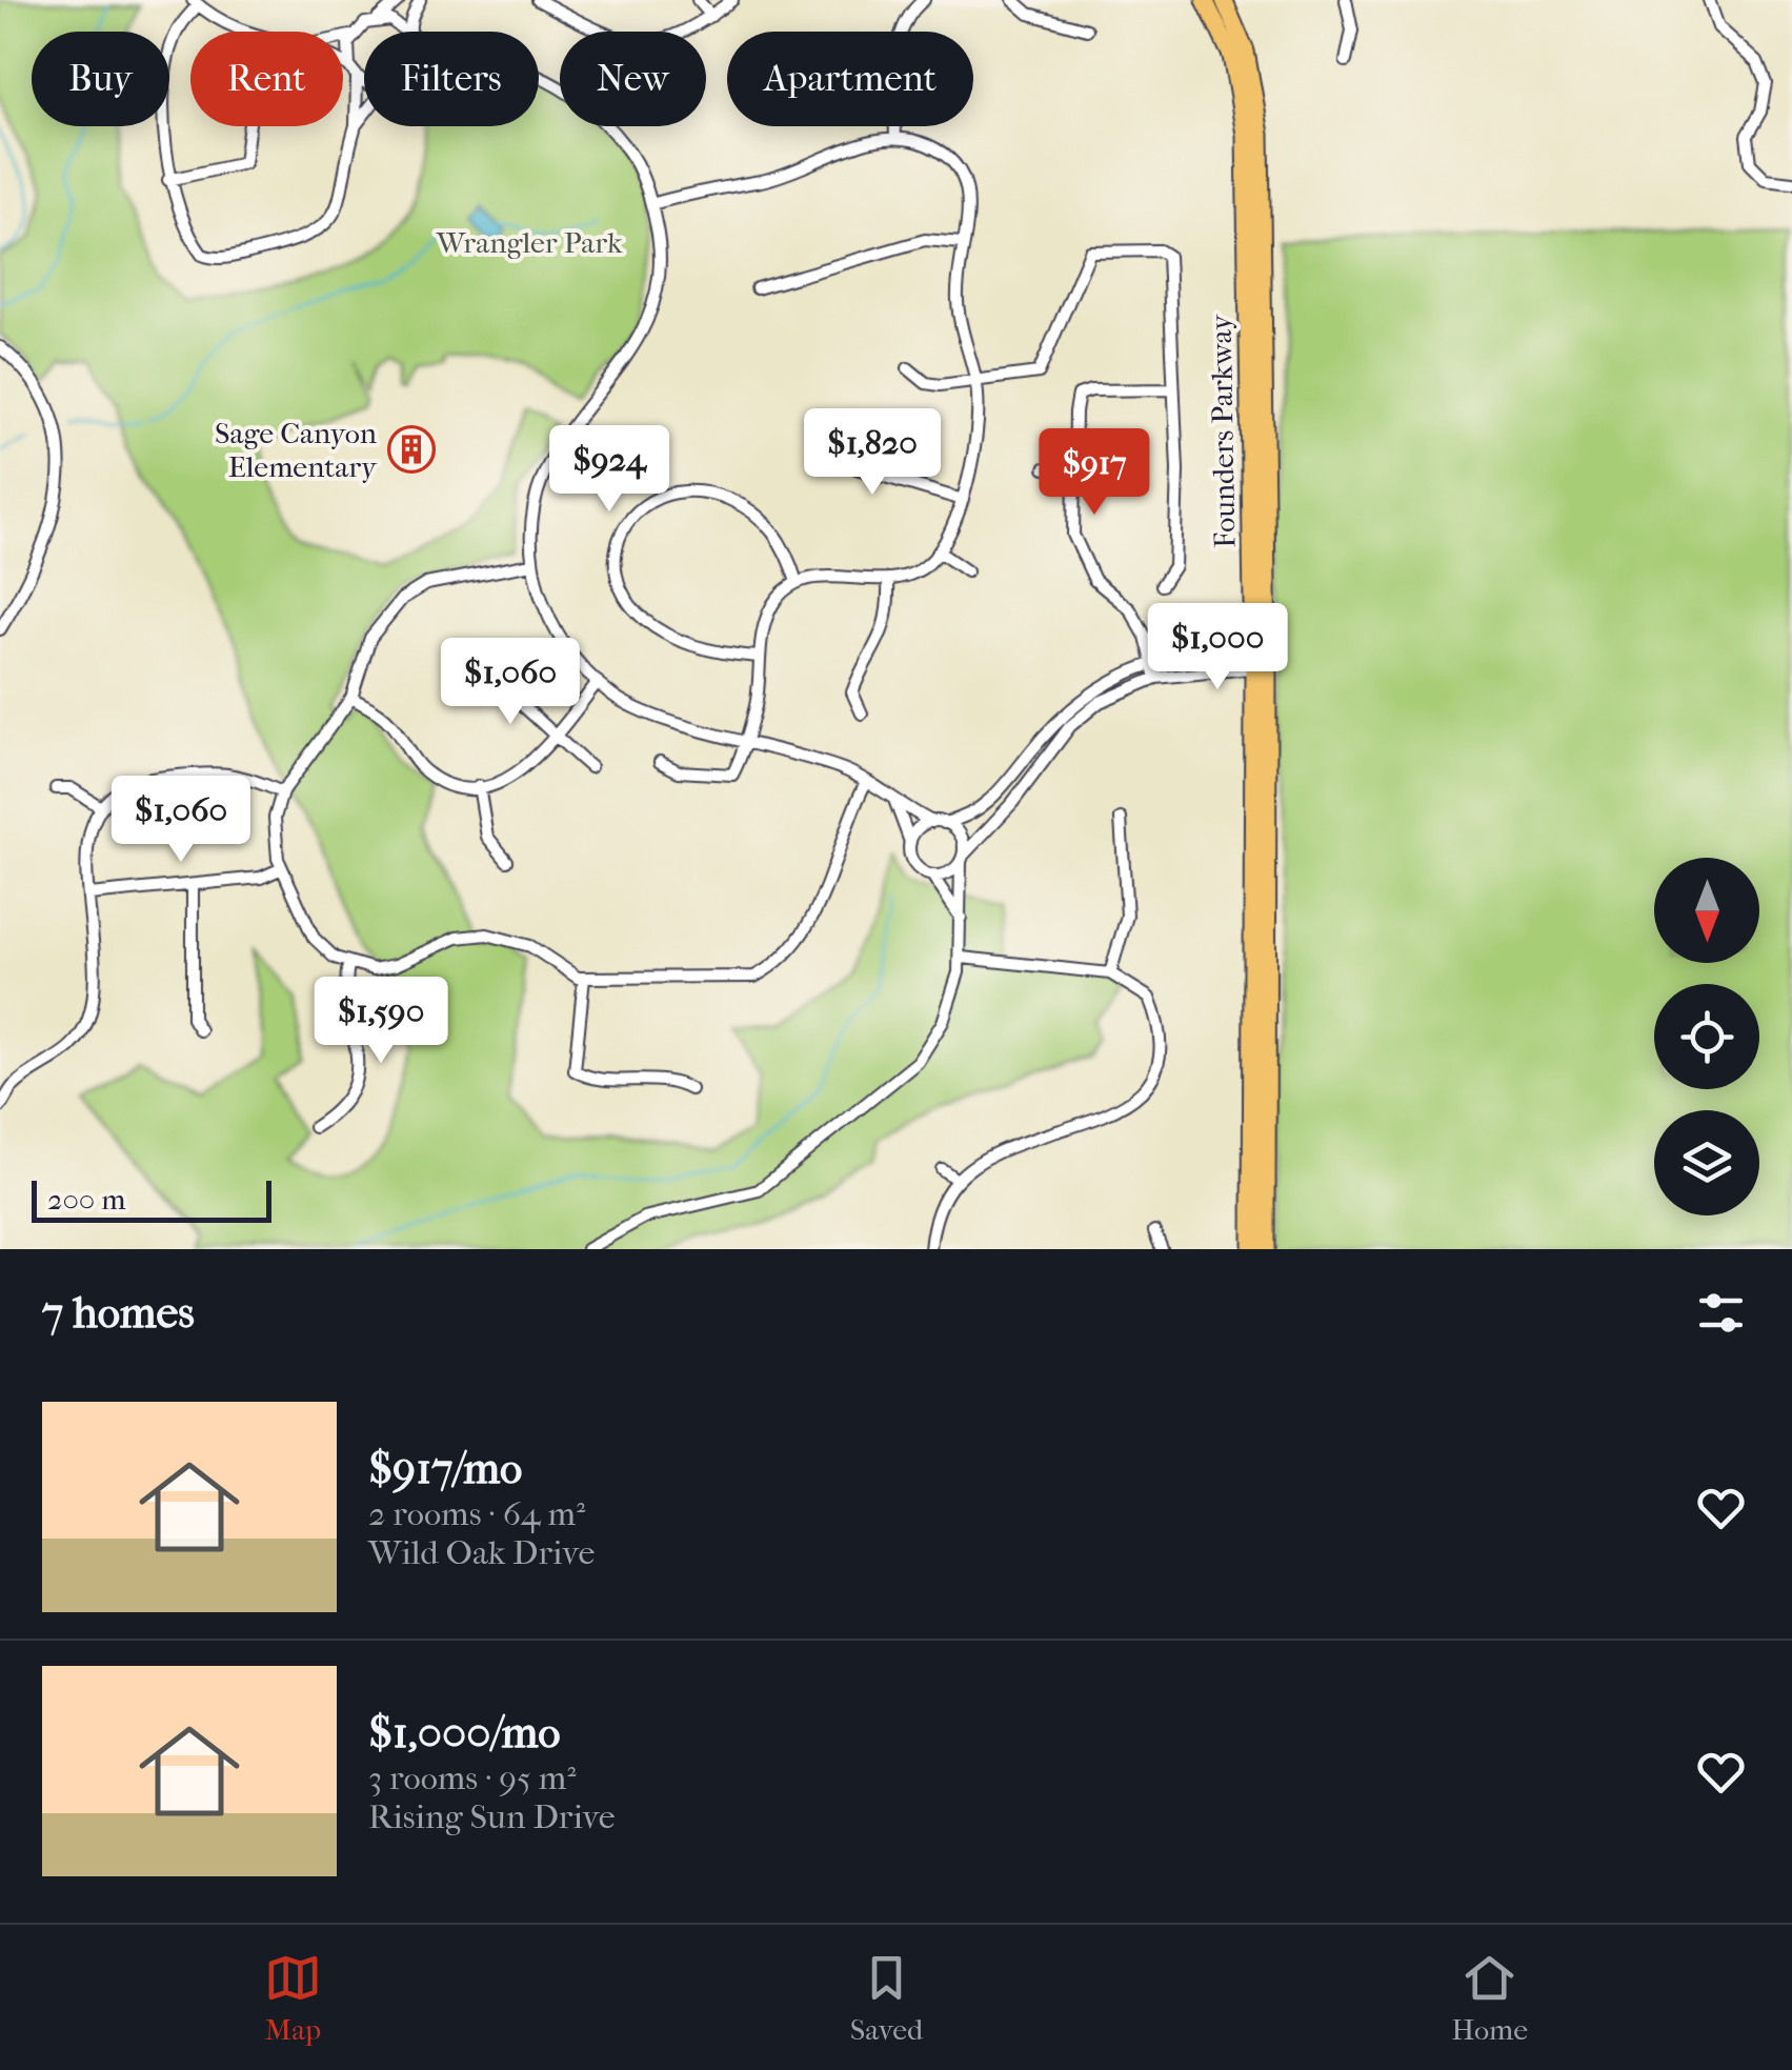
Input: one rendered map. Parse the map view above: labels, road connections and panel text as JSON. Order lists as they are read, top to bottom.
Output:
{
  "streets": {
    "highway": ["Founders Parkway"]
  },
  "parks": ["Wrangler Park"],
  "places": {
    "building": ["Sage Canyon Elementary"]
  },
  "scale_bar": "200 m",
  "north": "bottom",
  "page": {
    "chip": [
      "Buy",
      "Rent",
      "Filters",
      "New",
      "Apartment"
    ],
    "price": [
      "$1,820",
      "$924",
      "$917",
      "$1,000",
      "$1,060",
      "$1,060",
      "$1,590"
    ],
    "scale": "200 m",
    "heading": "7 homes",
    "list": [
      {
        "name": "$917/mo",
        "note": "2 rooms · 64 m² · Wild Oak Drive"
      },
      {
        "name": "$1,000/mo",
        "note": "3 rooms · 95 m² · Rising Sun Drive"
      }
    ],
    "tabs": ["Map", "Saved", "Home"]
  }
}
